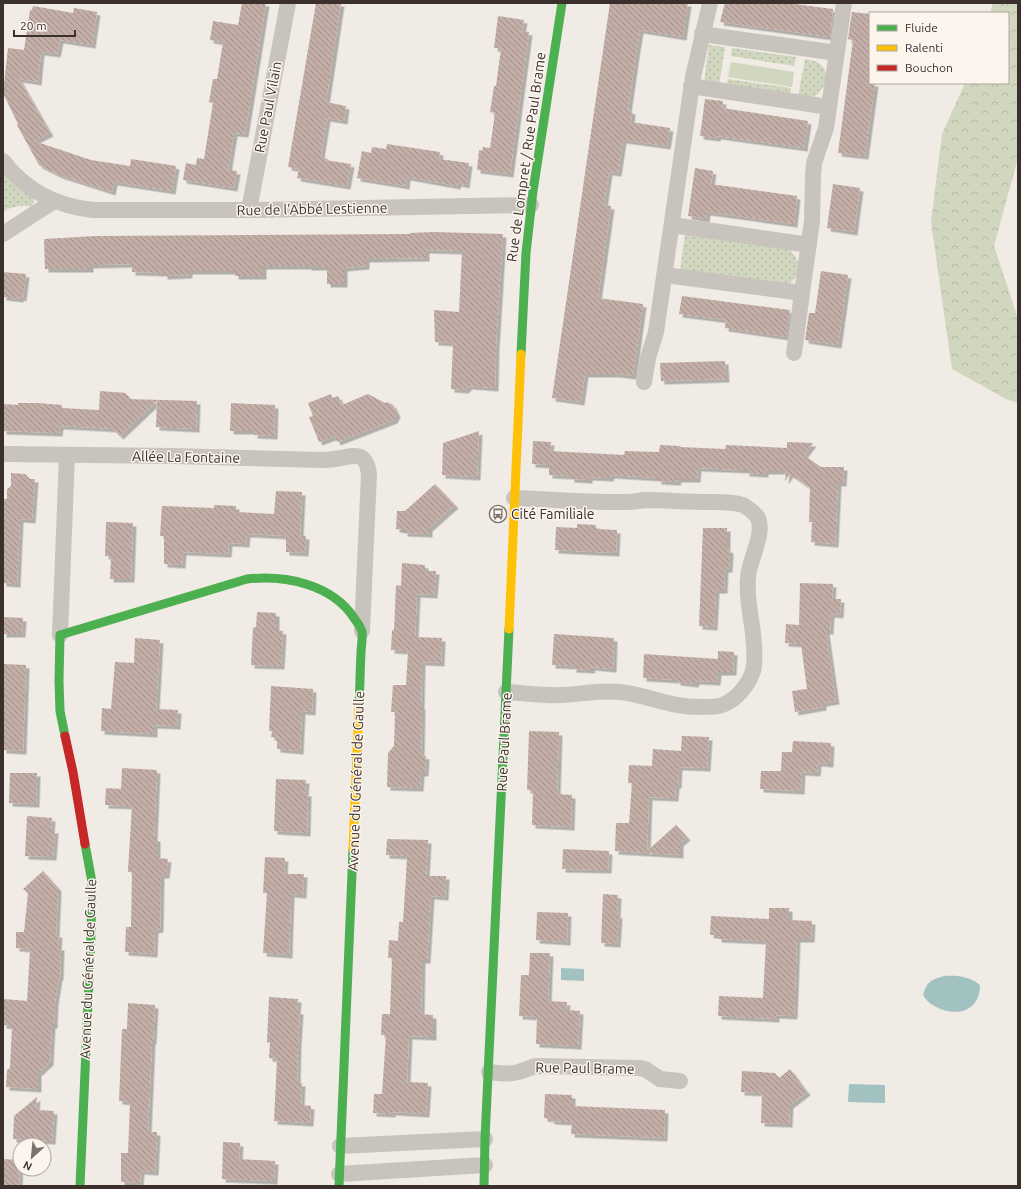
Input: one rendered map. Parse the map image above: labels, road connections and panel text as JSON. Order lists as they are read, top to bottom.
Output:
{
  "streets": {
    "street": [
      "Rue Paul Vilain",
      "Rue de Lompret / Rue Paul Brame",
      "Rue de l'Abbé Lestienne",
      "Allée La Fontaine",
      "Rue Paul Brame",
      "Avenue du Général de Gaulle"
    ]
  },
  "crossings": [
    ["Rue Paul Vilain", "Rue de l'Abbé Lestienne"],
    ["Rue de Lompret / Rue Paul Brame", "Rue de l'Abbé Lestienne"],
    ["Rue de Lompret / Rue Paul Brame", "Rue Paul Brame"],
    ["Allée La Fontaine", "Avenue du Général de Gaulle"],
    ["Rue Paul Brame", "Avenue du Général de Gaulle"]
  ],
  "places": {
    "bus stop": ["Cité Familiale"]
  },
  "legend": ["Fluide", "Ralenti", "Bouchon"],
  "scale_bar": "20 m",
  "north": "bottom left"
}
